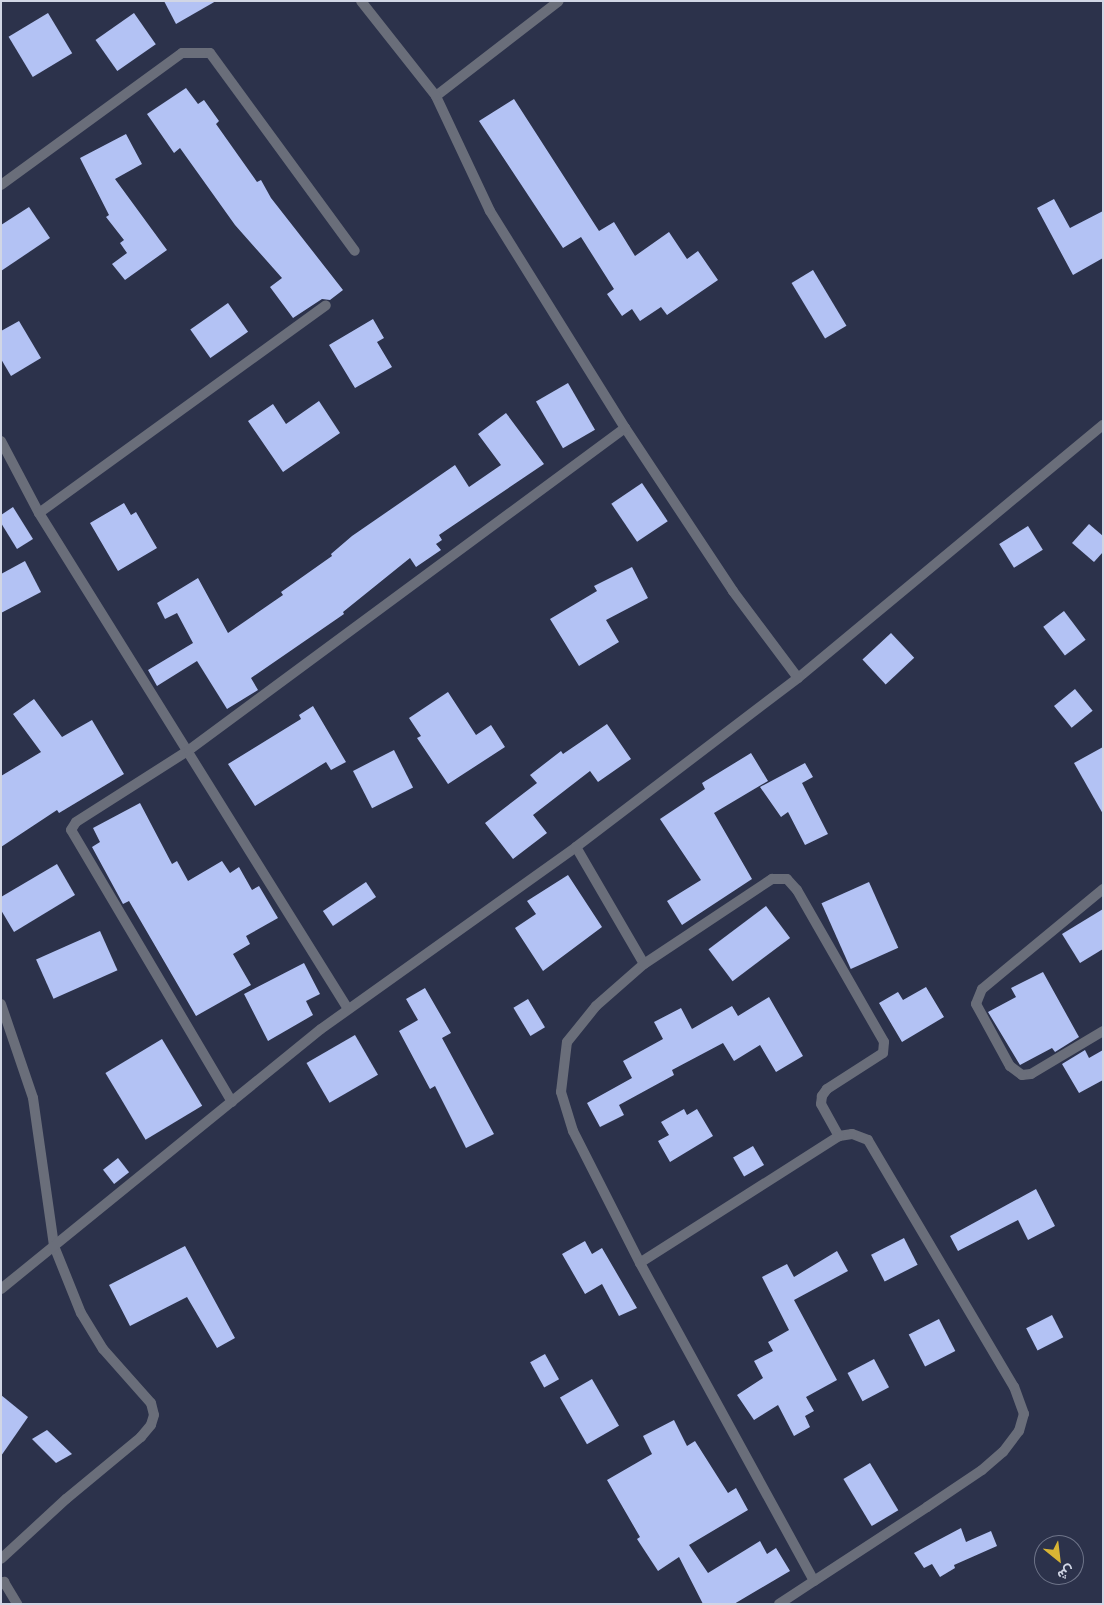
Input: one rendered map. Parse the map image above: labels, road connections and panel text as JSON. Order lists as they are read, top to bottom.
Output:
{
  "north": "bottom right"
}
